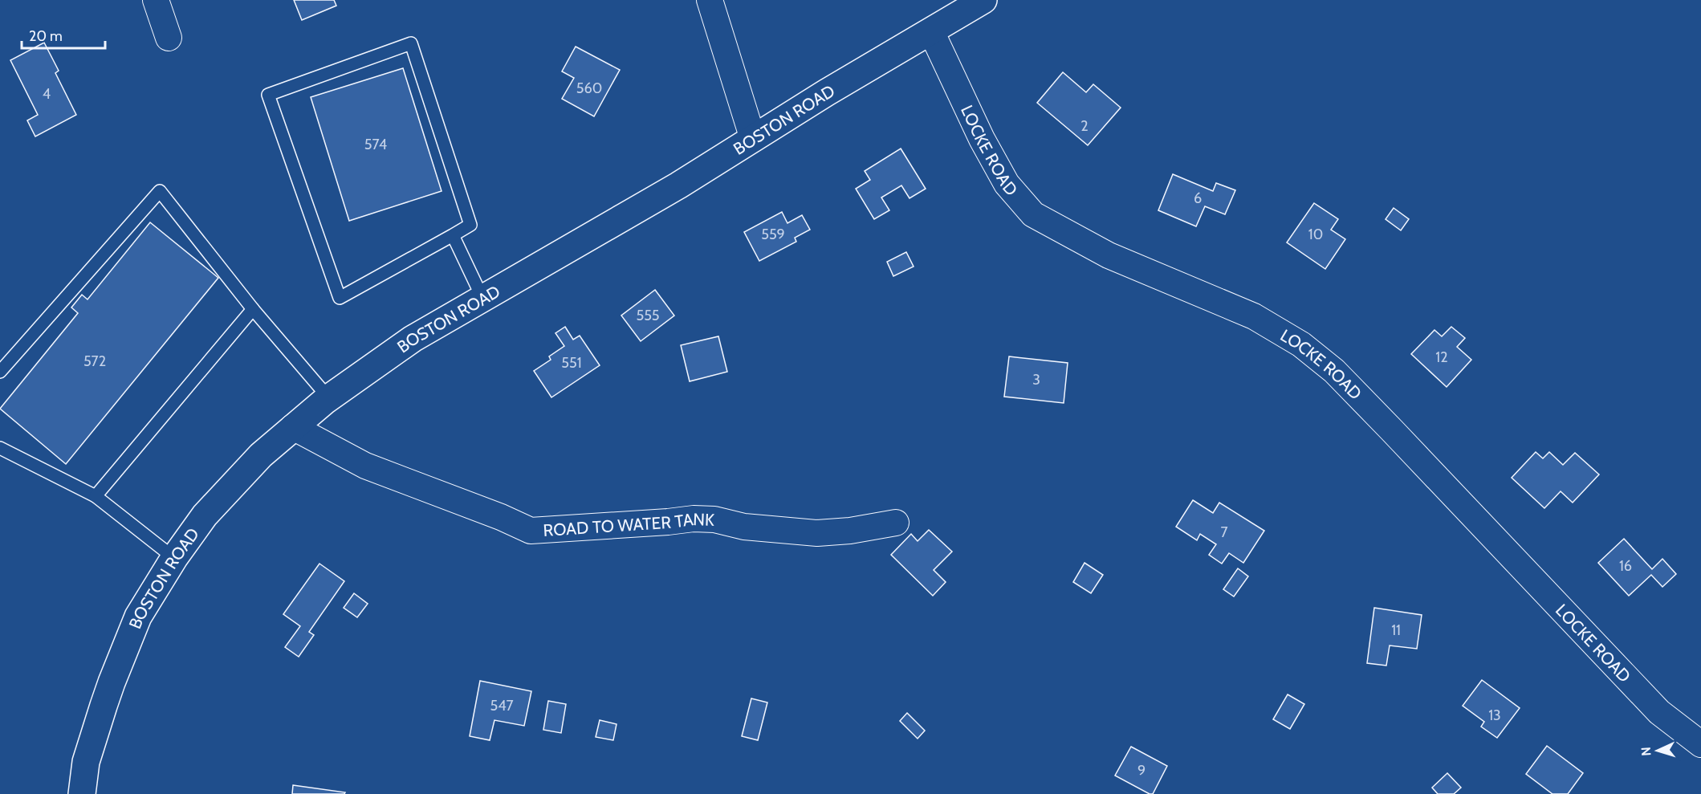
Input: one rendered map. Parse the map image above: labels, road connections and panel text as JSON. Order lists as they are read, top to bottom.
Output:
{
  "streets": {
    "main road": ["BOSTON ROAD"],
    "street": ["LOCKE ROAD", "ROAD TO WATER TANK"]
  },
  "crossings": [
    ["BOSTON ROAD", "LOCKE ROAD"],
    ["BOSTON ROAD", "ROAD TO WATER TANK"]
  ],
  "house_numbers": [
    "560",
    "4",
    "2",
    "574",
    "6",
    "559",
    "10",
    "555",
    "12",
    "572",
    "551",
    "3",
    "7",
    "16",
    "11",
    "547",
    "13",
    "9"
  ],
  "scale_bar": "20 m",
  "north": "left"
}
